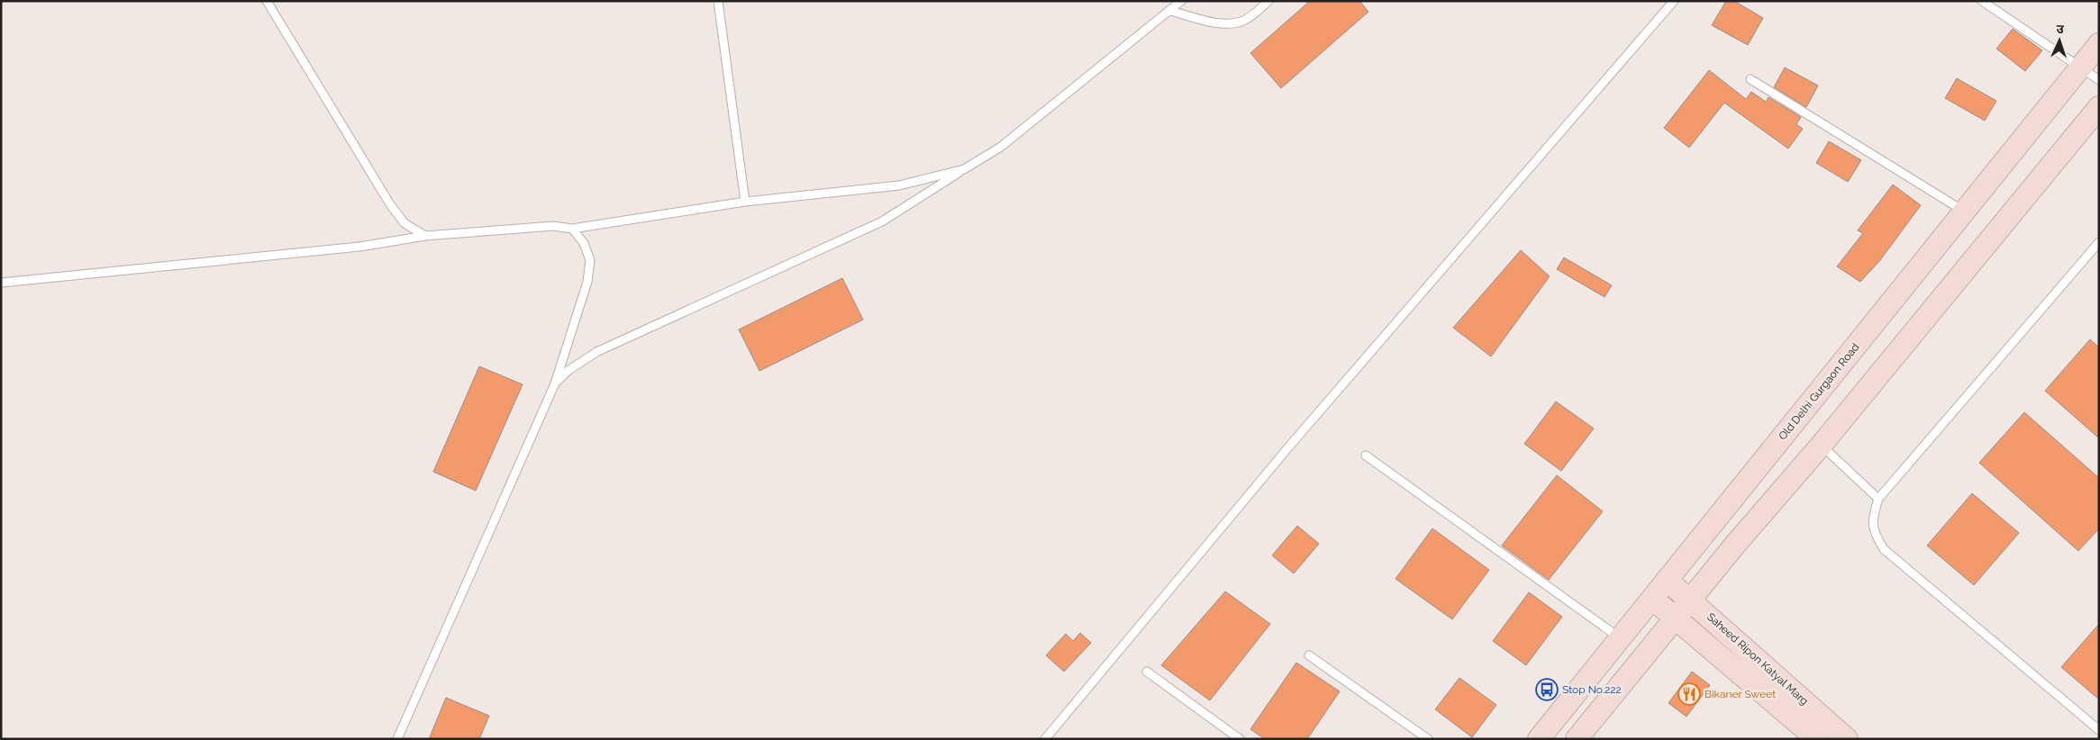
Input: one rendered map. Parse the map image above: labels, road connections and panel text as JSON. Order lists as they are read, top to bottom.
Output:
{
  "streets": {
    "main road": ["Old Delhi Gurgaon Road", "Saheed Ripon Katyal Marg"]
  },
  "crossings": [
    ["Old Delhi Gurgaon Road", "Saheed Ripon Katyal Marg"]
  ],
  "places": {
    "bus stop": ["Stop No.222"],
    "restaurant": ["Bikaner Sweet"]
  },
  "north": "top"
}
